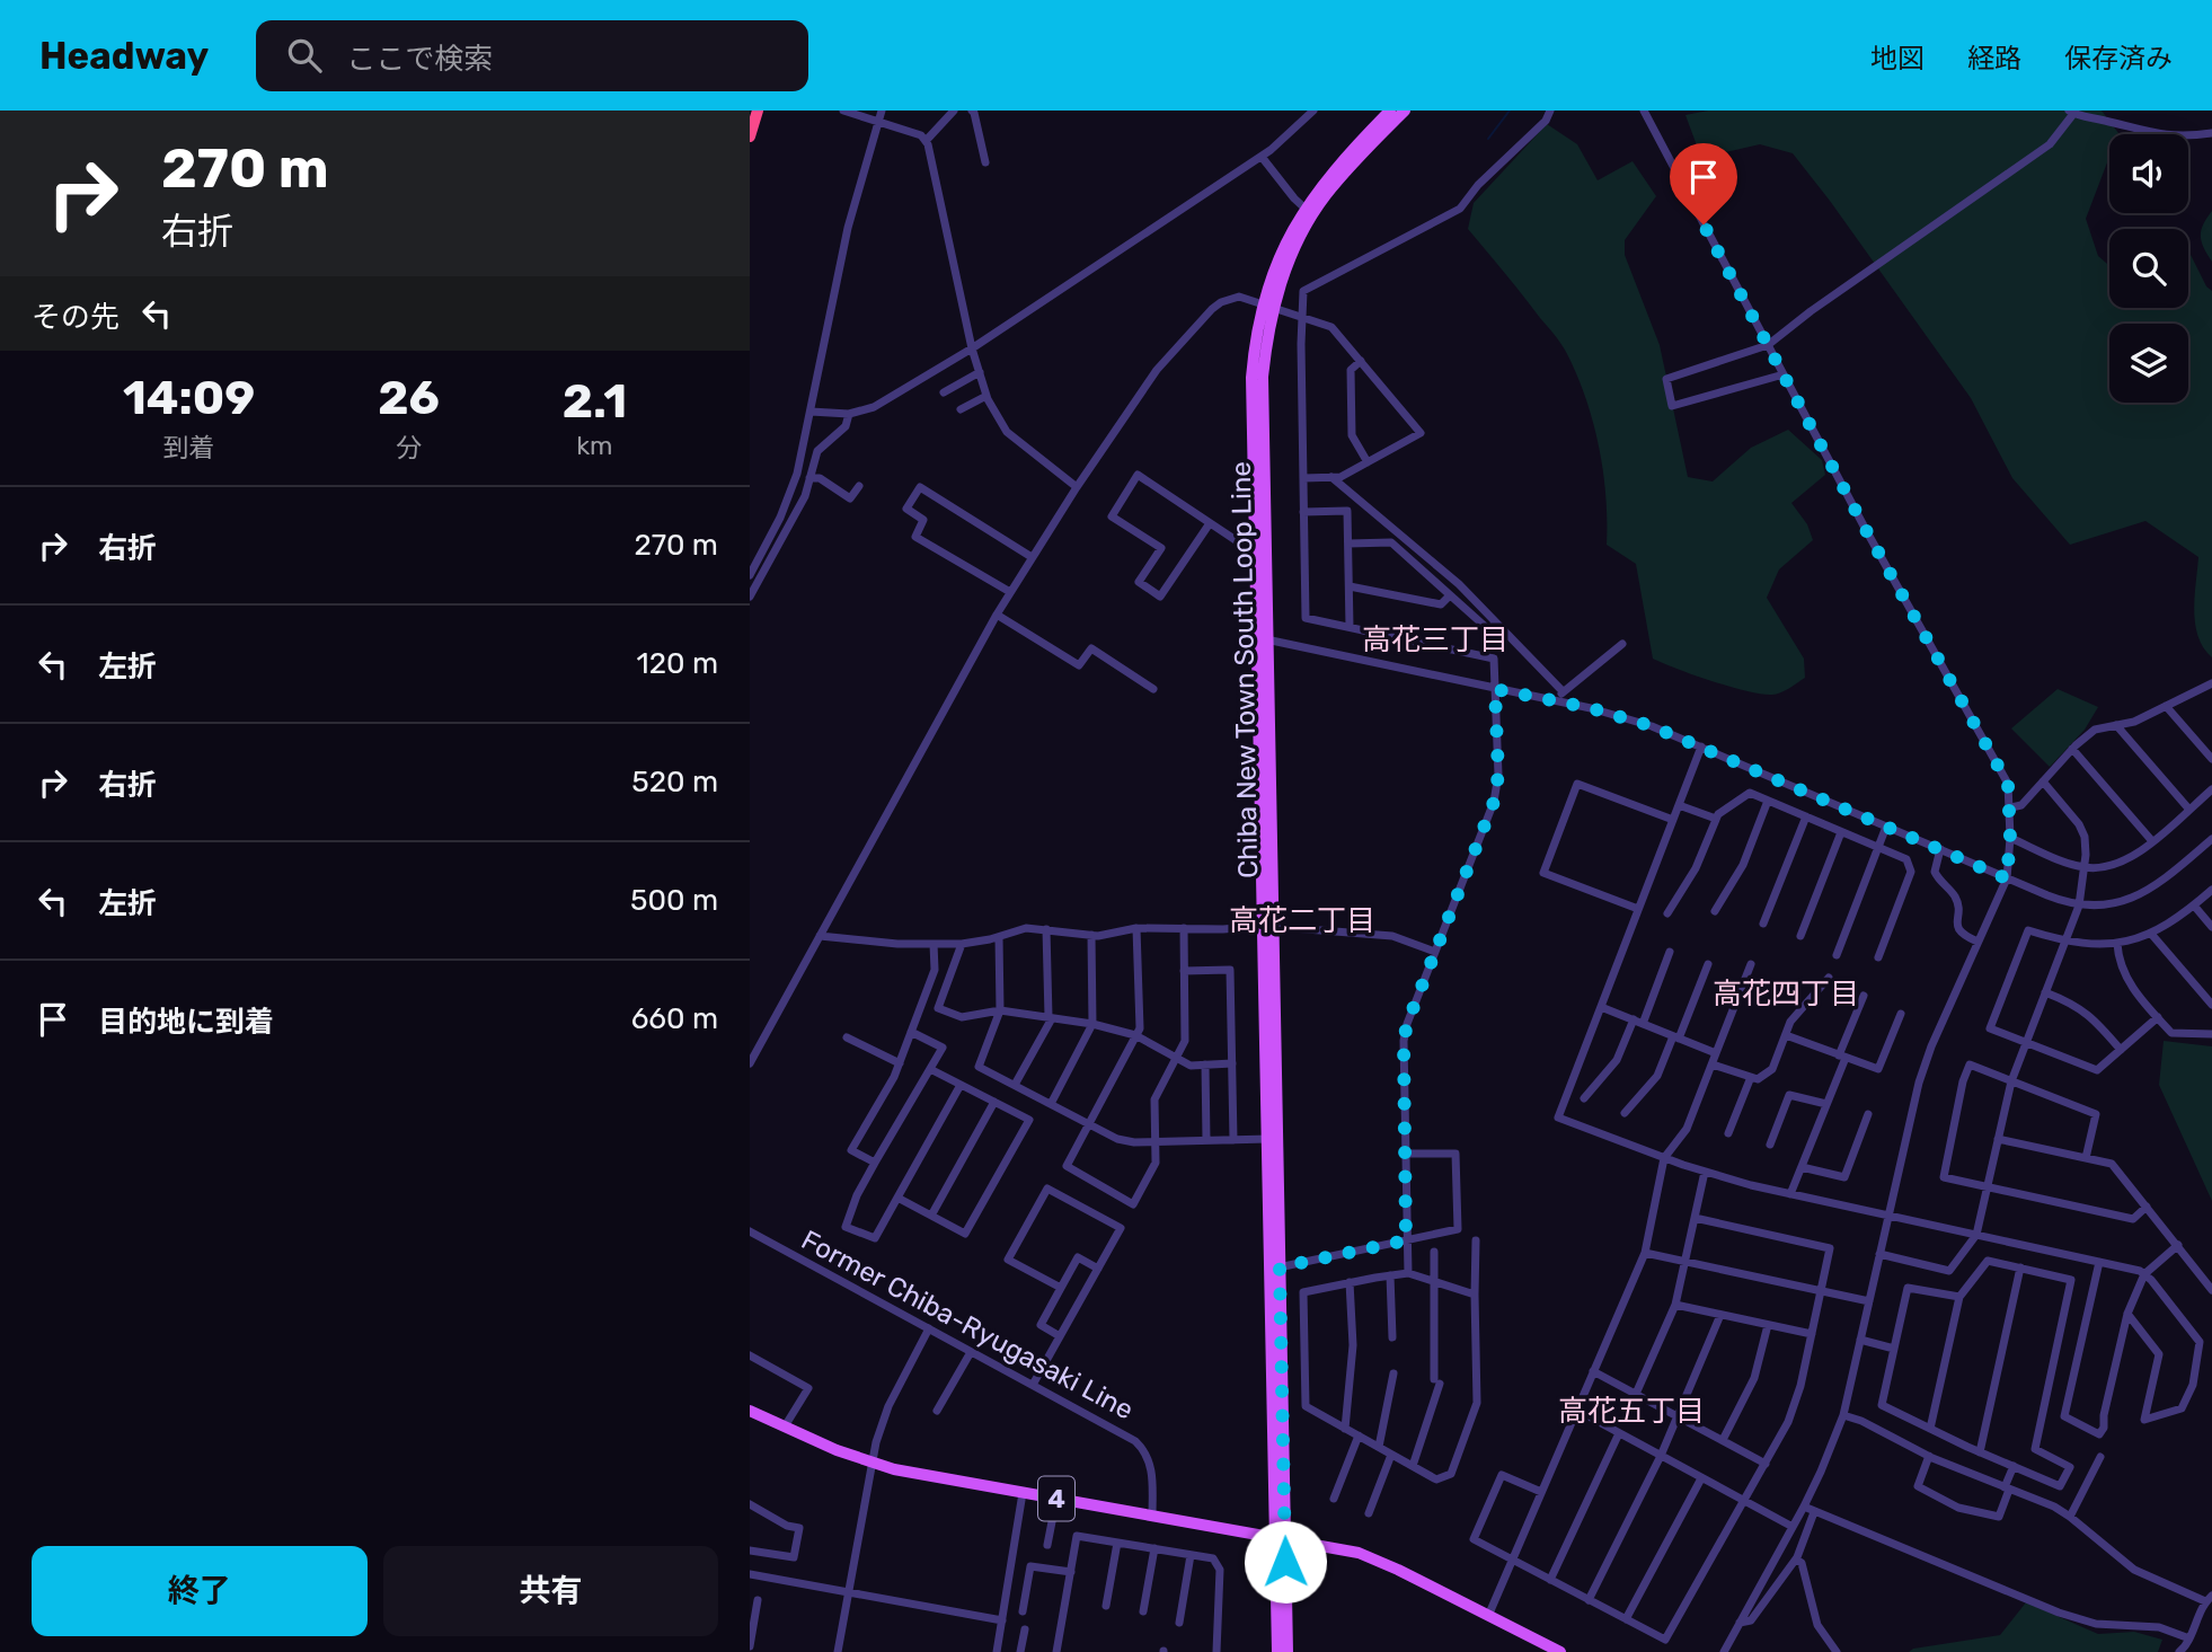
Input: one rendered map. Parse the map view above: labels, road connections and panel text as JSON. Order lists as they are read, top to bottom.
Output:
{
  "streets": {
    "main road": ["Chiba New Town South Loop Line", "4"],
    "street": ["Former Chiba-Ryugasaki Line"]
  },
  "crossings": [
    ["Chiba New Town South Loop Line", "4"],
    ["Former Chiba-Ryugasaki Line", "4"]
  ],
  "districts": [
    "高花三丁目",
    "高花二丁目",
    "高花四丁目",
    "高花五丁目"
  ],
  "page": {
    "header": "Headway",
    "search": "ここで検索",
    "nav": ["地図", "経路", "保存済み"],
    "turn": ["270 m", "右折"],
    "then": "その先",
    "eta": [
      "14:09",
      "到着",
      "26",
      "分",
      "2.1",
      "km"
    ],
    "list": [
      {
        "name": "右折",
        "value": "270 m"
      },
      {
        "name": "左折",
        "value": "120 m"
      },
      {
        "name": "右折",
        "value": "520 m"
      },
      {
        "name": "左折",
        "value": "500 m"
      },
      {
        "name": "目的地に到着",
        "value": "660 m"
      }
    ],
    "buttons": ["終了", "共有"]
  }
}
